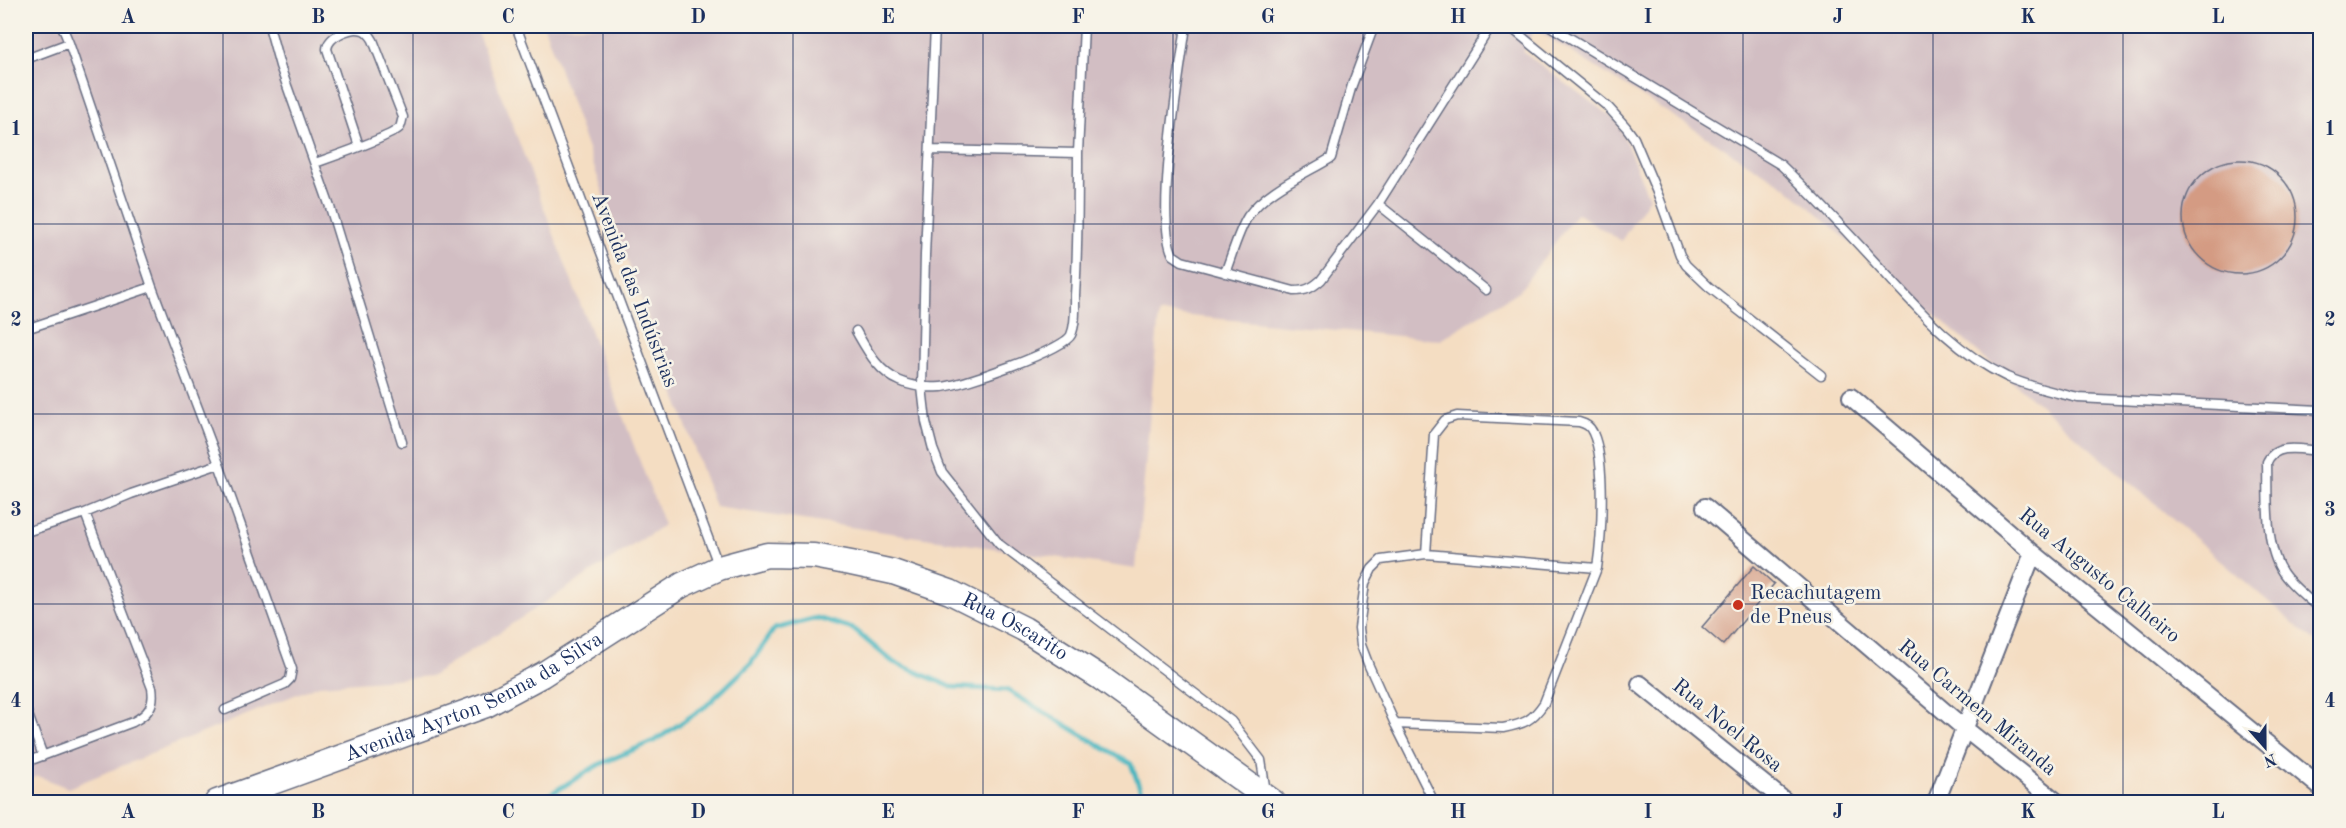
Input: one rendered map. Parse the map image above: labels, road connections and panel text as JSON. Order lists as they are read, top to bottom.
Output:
{
  "streets": {
    "main road": ["Rua Oscarito", "Avenida Ayrton Senna da Silva"],
    "street": ["Rua Augusto Calheiro", "Rua Carmem Miranda", "Rua Noel Rosa"],
    "lane": ["Avenida das Indústrias"]
  },
  "crossings": [
    ["Avenida das Indústrias", "Rua Oscarito"],
    ["Avenida das Indústrias", "Avenida Ayrton Senna da Silva"],
    ["Rua Oscarito", "Avenida Ayrton Senna da Silva"]
  ],
  "places": ["Recachutagem de Pneus"],
  "north": "bottom",
  "grid": {
    "columns": [
      "A",
      "B",
      "C",
      "D",
      "E",
      "F",
      "G",
      "H",
      "I",
      "J",
      "K",
      "L"
    ],
    "rows": [
      "1",
      "2",
      "3",
      "4"
    ]
  }
}
